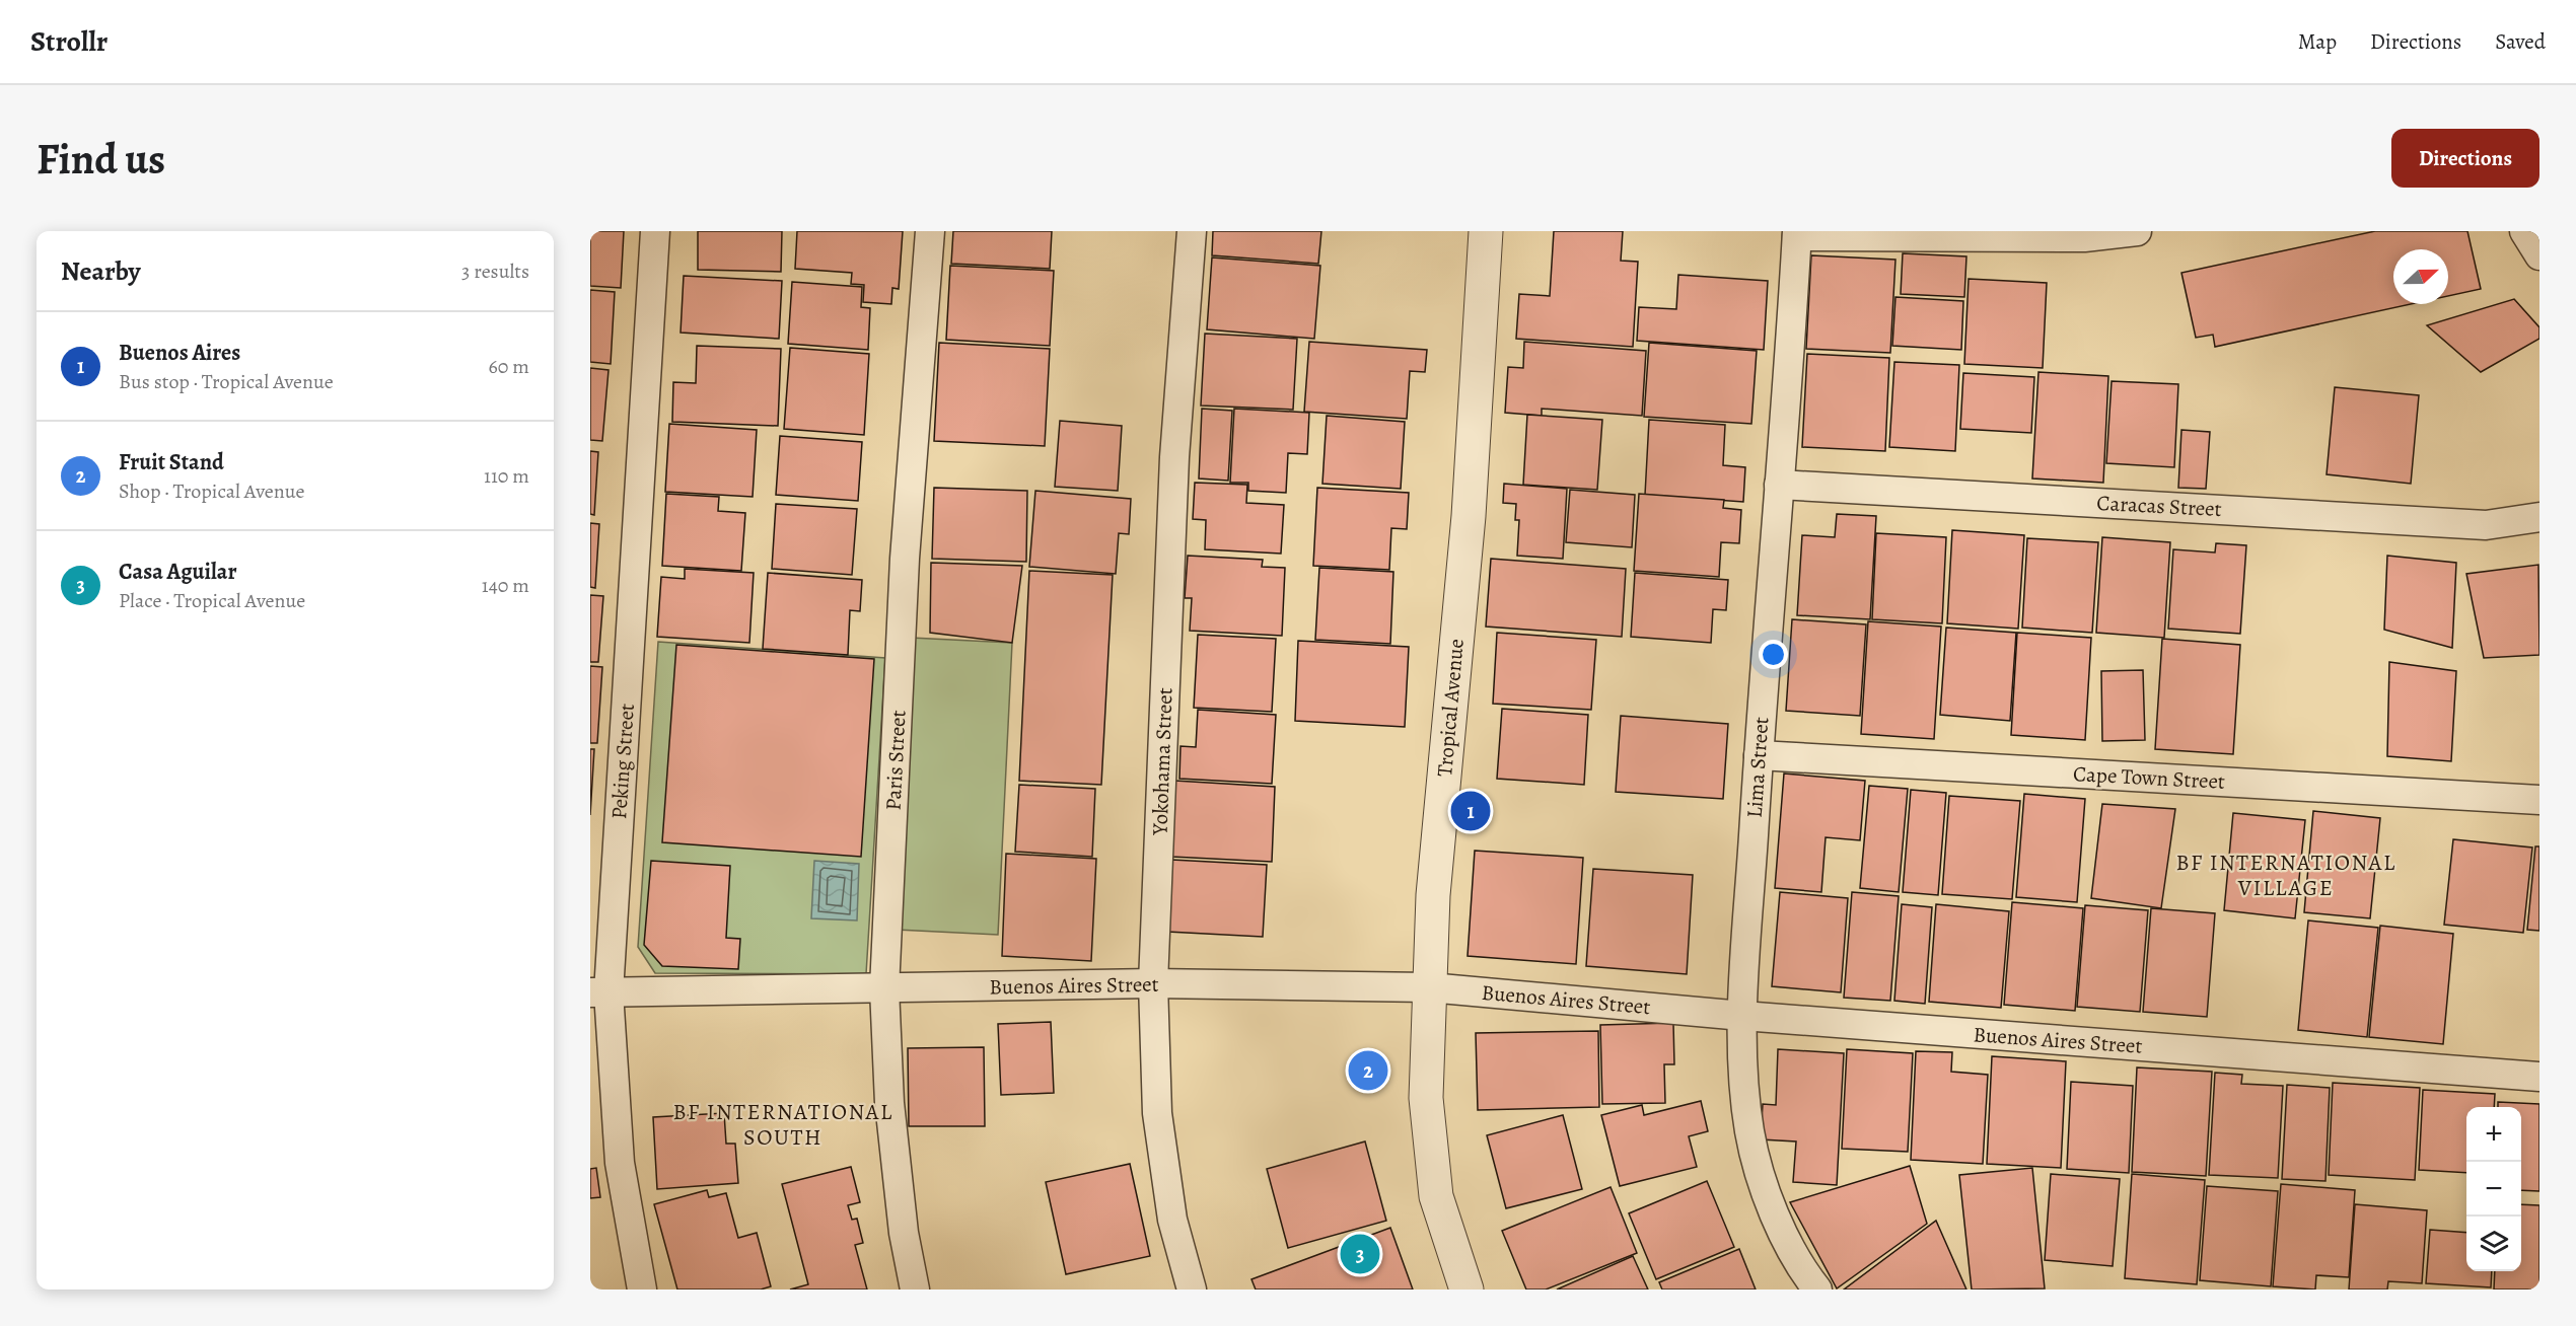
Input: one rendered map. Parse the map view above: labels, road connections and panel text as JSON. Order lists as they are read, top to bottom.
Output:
{
  "streets": {
    "street": [
      "Caracas Street",
      "Tropical Avenue",
      "Paris Street",
      "Peking Street",
      "Yokohama Street",
      "Lima Street",
      "Cape Town Street",
      "Buenos Aires Street"
    ]
  },
  "crossings": [
    ["Caracas Street", "Lima Street"],
    ["Tropical Avenue", "Buenos Aires Street"],
    ["Paris Street", "Buenos Aires Street"],
    ["Peking Street", "Buenos Aires Street"],
    ["Yokohama Street", "Buenos Aires Street"],
    ["Lima Street", "Cape Town Street"],
    ["Lima Street", "Buenos Aires Street"]
  ],
  "districts": ["BF INTERNATIONAL VILLAGE", "BF INTERNATIONAL SOUTH"],
  "north": "right",
  "page": {
    "header": "Strollr",
    "nav": ["Map", "Directions", "Saved"],
    "buttons": "Directions",
    "title": "Find us",
    "heading": ["Nearby", "3 results"],
    "list": [
      {
        "mark": "1",
        "name": "Buenos Aires",
        "note": "Bus stop · Tropical Avenue",
        "value": "60 m"
      },
      {
        "mark": "2",
        "name": "Fruit Stand",
        "note": "Shop · Tropical Avenue",
        "value": "110 m"
      },
      {
        "mark": "3",
        "name": "Casa Aguilar",
        "note": "Place · Tropical Avenue",
        "value": "140 m"
      }
    ],
    "pins": ["1", "2", "3"],
    "map_buttons": ["+", "−"]
  }
}
